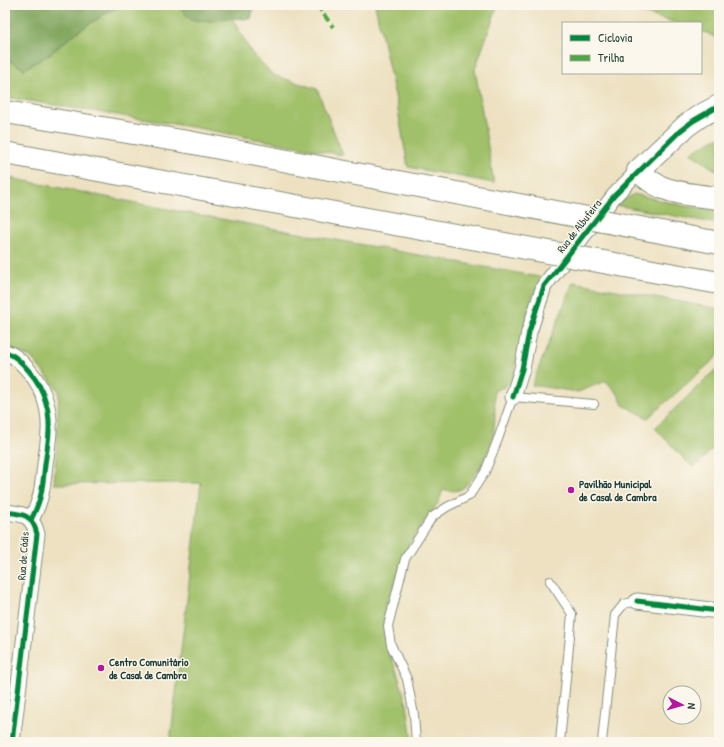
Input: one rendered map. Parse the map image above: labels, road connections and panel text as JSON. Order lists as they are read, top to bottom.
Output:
{
  "streets": {
    "main road": ["Rua de Albufeira"],
    "street": ["Rua de Cádis"]
  },
  "places": ["Pavilhão Municipal de Casal de Cambra", "Centro Comunitário de Casal de Cambra"],
  "legend": ["Ciclovia", "Trilha"],
  "north": "right"
}
